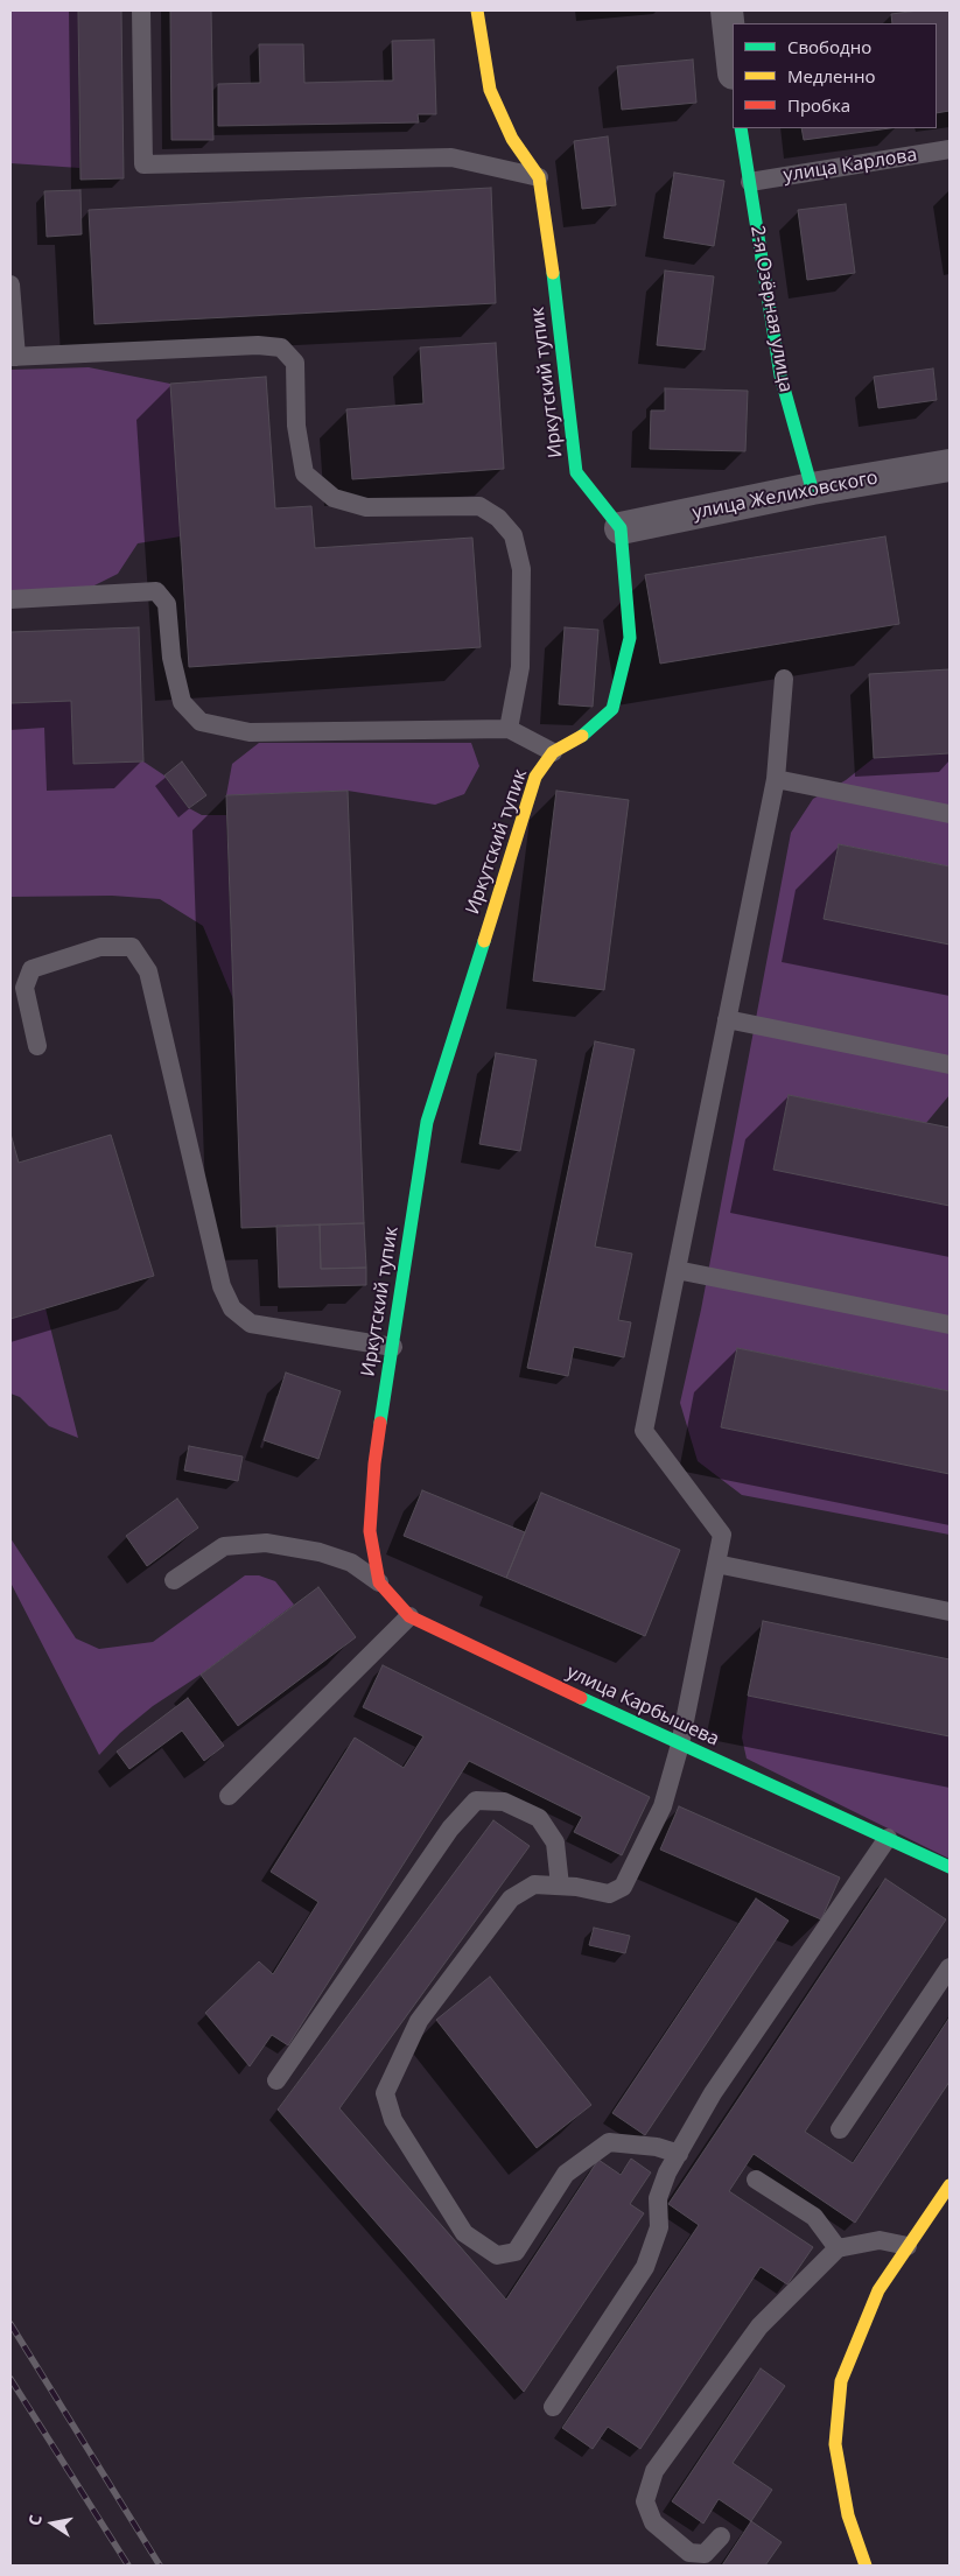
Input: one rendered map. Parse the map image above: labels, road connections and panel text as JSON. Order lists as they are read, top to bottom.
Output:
{
  "streets": {
    "street": [
      "2-я Озёрная улица",
      "Иркутский тупик",
      "улица Желиховского",
      "улица Карбышева"
    ],
    "lane": ["улица Карлова"]
  },
  "crossings": [
    ["улица Карлова", "2-я Озёрная улица"],
    ["2-я Озёрная улица", "улица Желиховского"],
    ["Иркутский тупик", "улица Желиховского"],
    ["Иркутский тупик", "улица Карбышева"]
  ],
  "legend": ["Свободно", "Медленно", "Пробка"],
  "north": "left"
}
